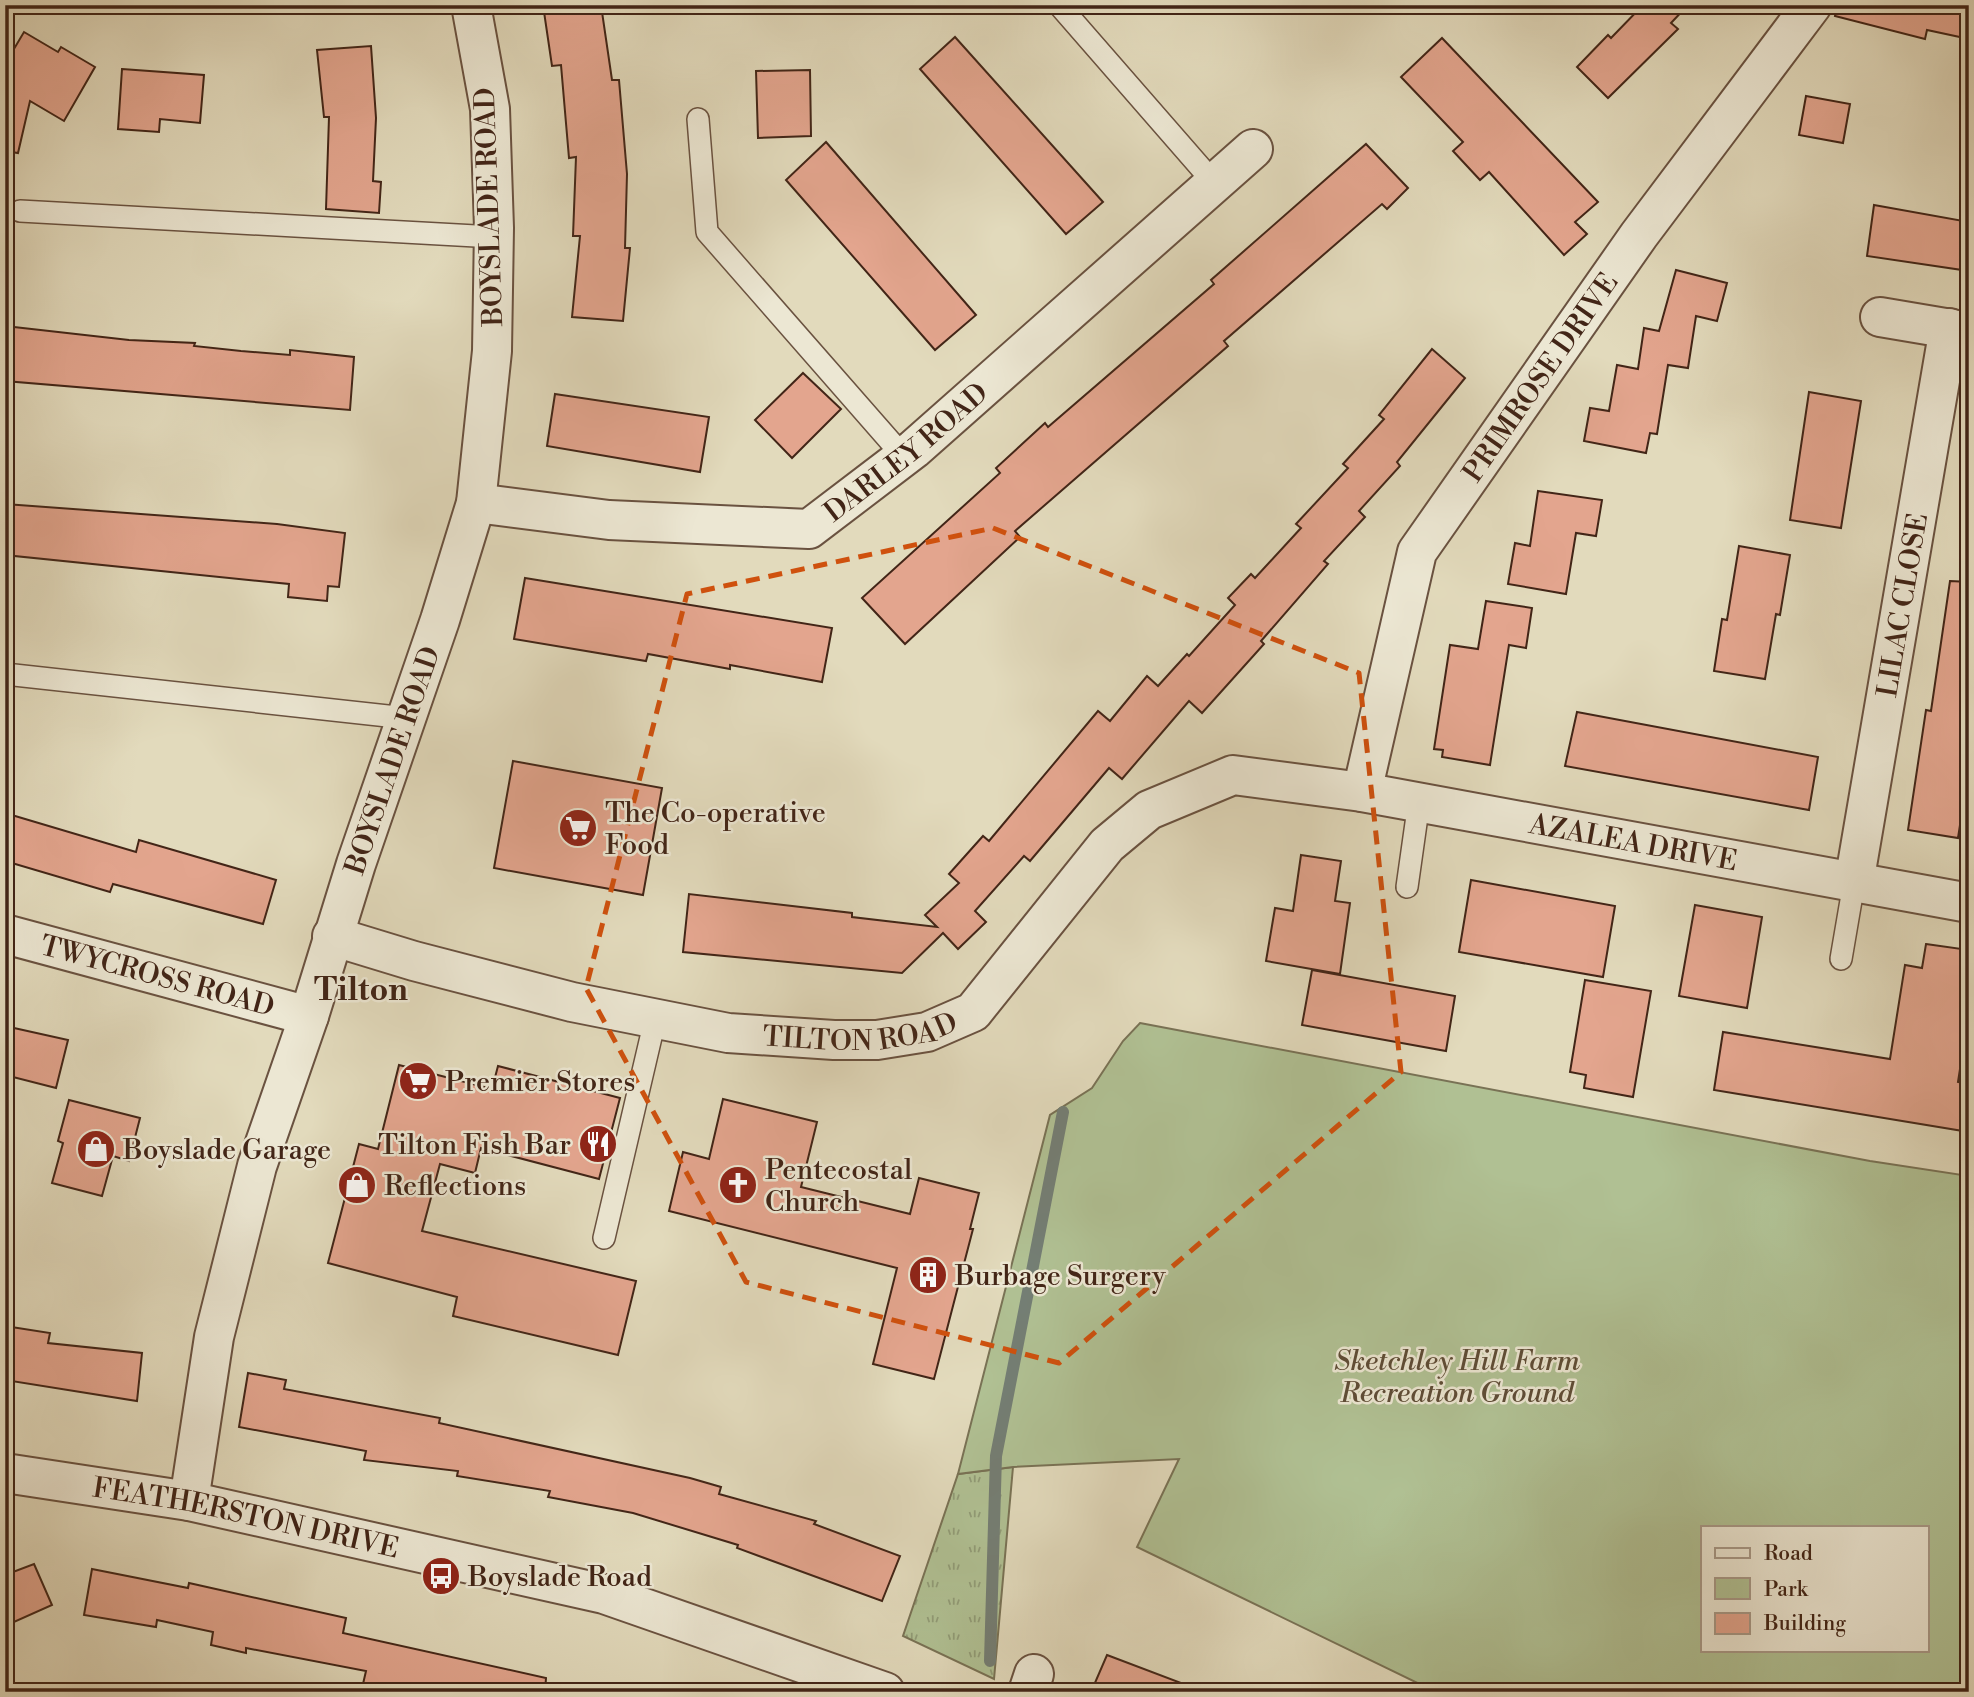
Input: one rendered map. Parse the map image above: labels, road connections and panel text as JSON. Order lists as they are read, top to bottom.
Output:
{
  "streets": {
    "street": [
      "BOYSLADE ROAD",
      "PRIMROSE DRIVE",
      "DARLEY ROAD",
      "LILAC CLOSE",
      "AZALEA DRIVE",
      "TWYCROSS ROAD",
      "TILTON ROAD",
      "FEATHERSTON DRIVE"
    ]
  },
  "crossings": [
    ["BOYSLADE ROAD", "DARLEY ROAD"],
    ["BOYSLADE ROAD", "TWYCROSS ROAD"],
    ["BOYSLADE ROAD", "TILTON ROAD"],
    ["BOYSLADE ROAD", "FEATHERSTON DRIVE"],
    ["PRIMROSE DRIVE", "AZALEA DRIVE"],
    ["LILAC CLOSE", "AZALEA DRIVE"],
    ["AZALEA DRIVE", "TILTON ROAD"]
  ],
  "districts": ["Tilton"],
  "parks": ["Sketchley Hill Farm Recreation Ground"],
  "places": {
    "supermarket": ["The Co-operative Food", "Premier Stores"],
    "restaurant": ["Tilton Fish Bar"],
    "shop": ["Boyslade Garage", "Reflections"],
    "church": ["Pentecostal Church"],
    "building": ["Burbage Surgery"],
    "bus stop": ["Boyslade Road"]
  },
  "legend": ["Road", "Park", "Building"]
}
